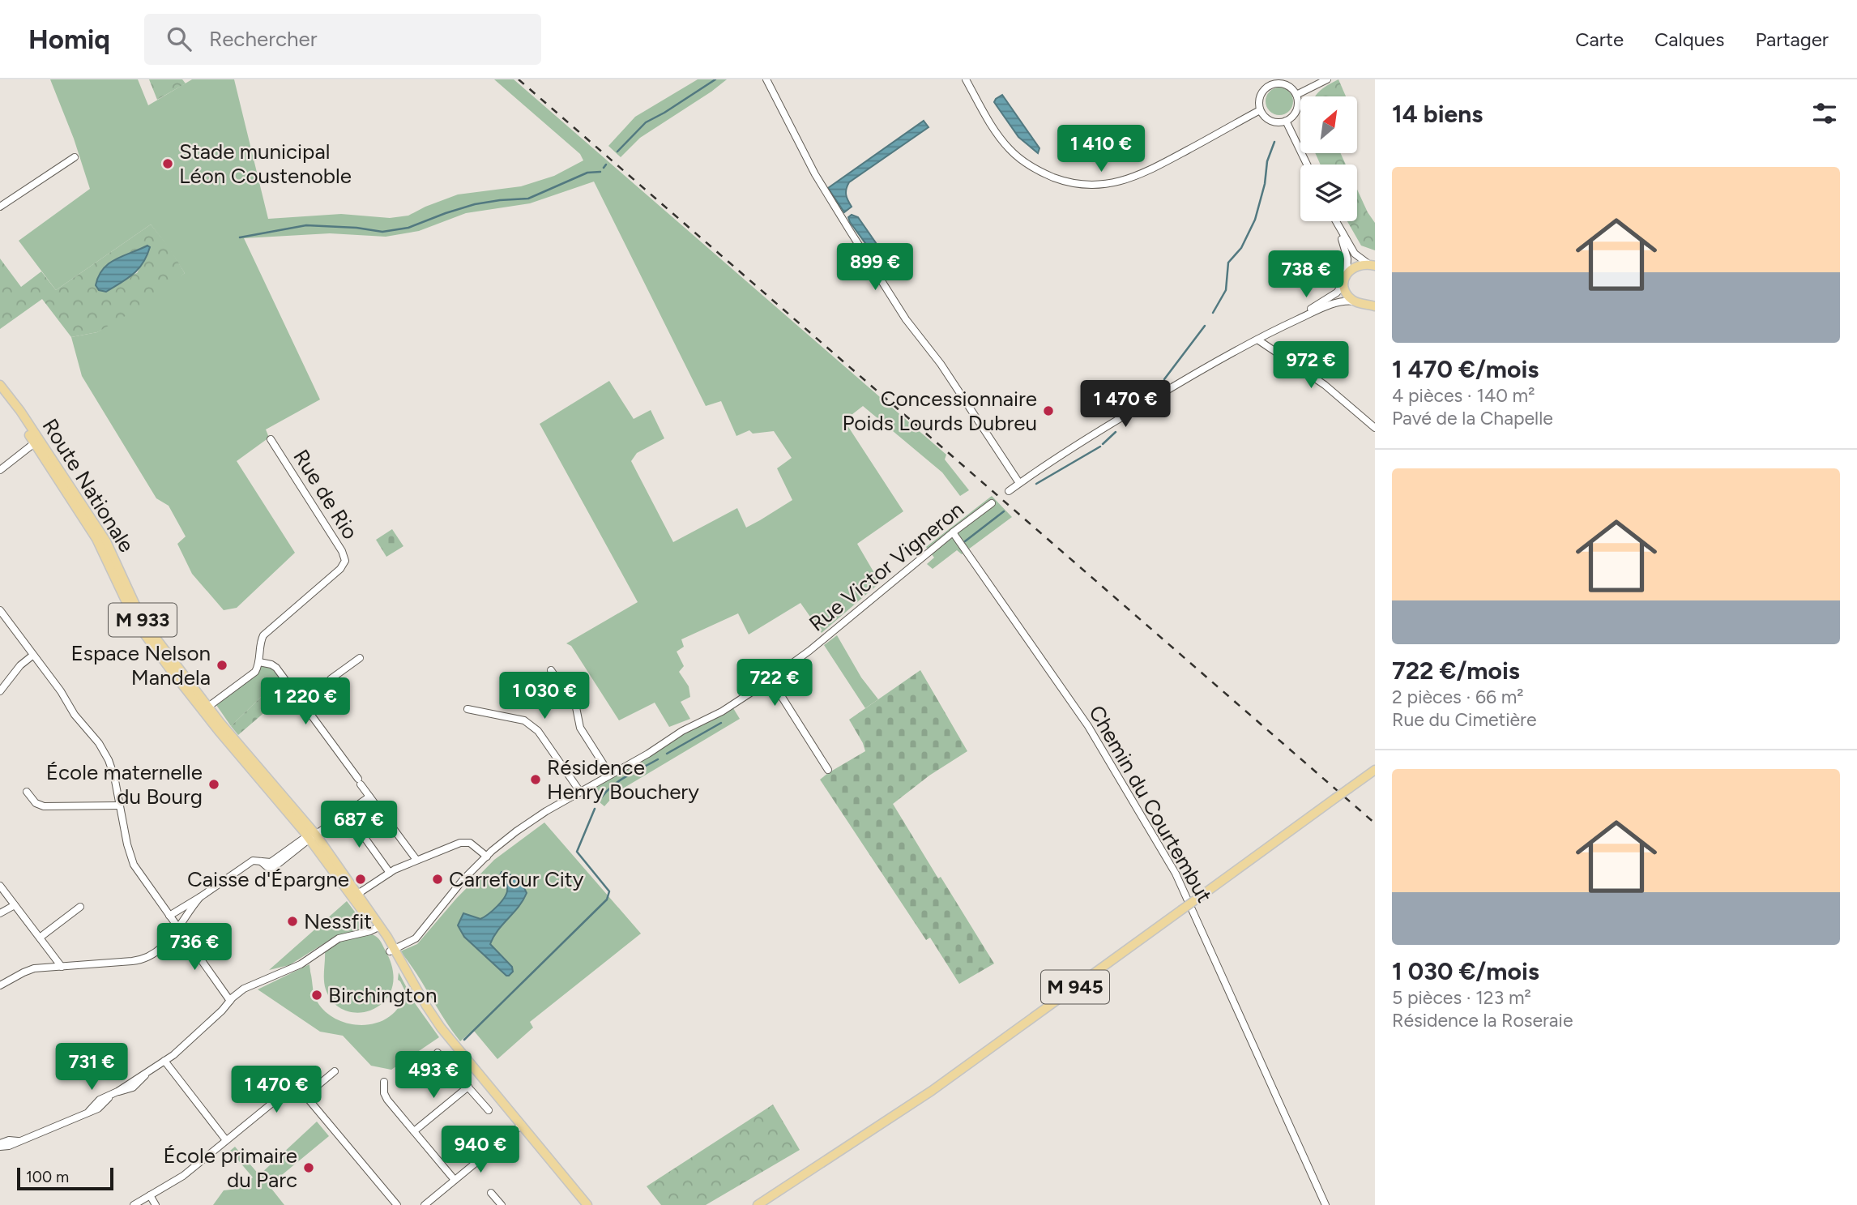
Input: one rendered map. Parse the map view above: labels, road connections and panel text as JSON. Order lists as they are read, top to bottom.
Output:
{
  "streets": {
    "main road": ["Route Nationale", "M 933", "M 945"],
    "street": ["Rue de Rio", "Rue Victor Vigneron", "Chemin du Courtembut"]
  },
  "crossings": [
    ["Route Nationale", "Rue Victor Vigneron"],
    ["Rue Victor Vigneron", "Chemin du Courtembut"]
  ],
  "places": [
    "Stade municipal Léon Coustenoble",
    "Concessionnaire Poids Lourds Dubreu",
    "Espace Nelson Mandela",
    "Résidence Henry Bouchery",
    "École maternelle du Bourg",
    "Caisse d'Épargne",
    "Carrefour City",
    "Nessfit",
    "Birchington",
    "École primaire du Parc"
  ],
  "scale_bar": "100 m",
  "north": "top right",
  "page": {
    "header": "Homiq",
    "search": "Rechercher",
    "nav": ["Carte", "Calques", "Partager"],
    "heading": "14 biens",
    "price": [
      "1 410 €",
      "899 €",
      "738 €",
      "972 €",
      "1 470 €",
      "722 €",
      "1 030 €",
      "1 220 €",
      "687 €",
      "736 €",
      "731 €",
      "493 €",
      "1 470 €",
      "940 €"
    ],
    "list": [
      {
        "name": "1 470 €/mois",
        "note": "4 pièces · 140 m² · Pavé de la Chapelle"
      },
      {
        "name": "722 €/mois",
        "note": "2 pièces · 66 m² · Rue du Cimetière"
      },
      {
        "name": "1 030 €/mois",
        "note": "5 pièces · 123 m² · Résidence la Roseraie"
      }
    ],
    "scale": "100 m"
  }
}
